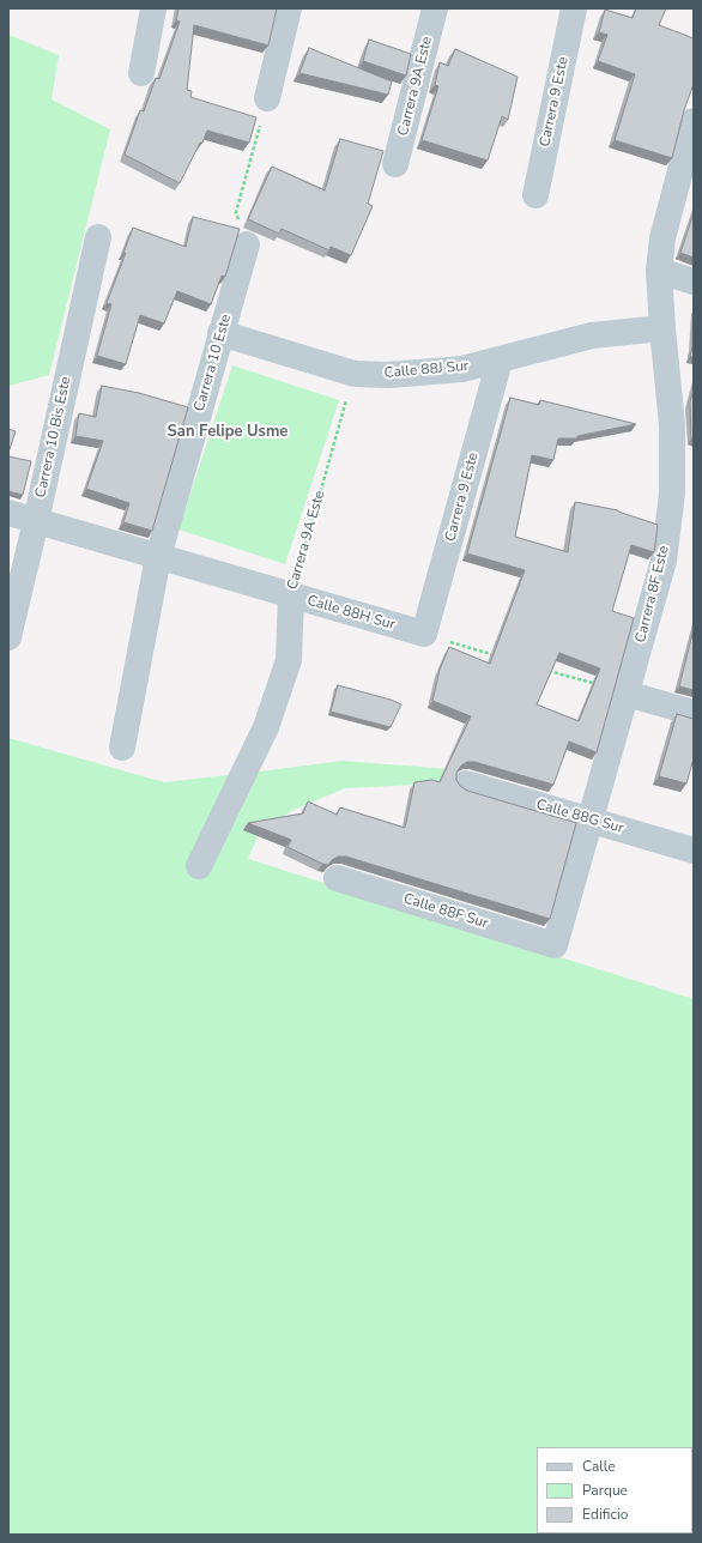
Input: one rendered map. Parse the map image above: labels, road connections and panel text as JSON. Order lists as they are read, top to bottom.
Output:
{
  "streets": {
    "street": [
      "Carrera 9A Este",
      "Carrera 9 Este",
      "Carrera 10 Este",
      "Calle 88J Sur",
      "Carrera 10 Bis Este",
      "Carrera 8F Este",
      "Calle 88H Sur",
      "Calle 88G Sur",
      "Calle 88F Sur"
    ]
  },
  "crossings": [
    ["Carrera 9A Este", "Calle 88J Sur"],
    ["Carrera 9A Este", "Calle 88H Sur"],
    ["Carrera 9 Este", "Calle 88J Sur"],
    ["Carrera 9 Este", "Calle 88H Sur"],
    ["Carrera 10 Este", "Calle 88J Sur"],
    ["Carrera 10 Este", "Calle 88H Sur"],
    ["Calle 88J Sur", "Carrera 8F Este"],
    ["Carrera 10 Bis Este", "Calle 88H Sur"],
    ["Carrera 8F Este", "Calle 88G Sur"],
    ["Carrera 8F Este", "Calle 88F Sur"]
  ],
  "districts": ["San Felipe Usme"],
  "legend": ["Calle", "Parque", "Edificio"]
}
